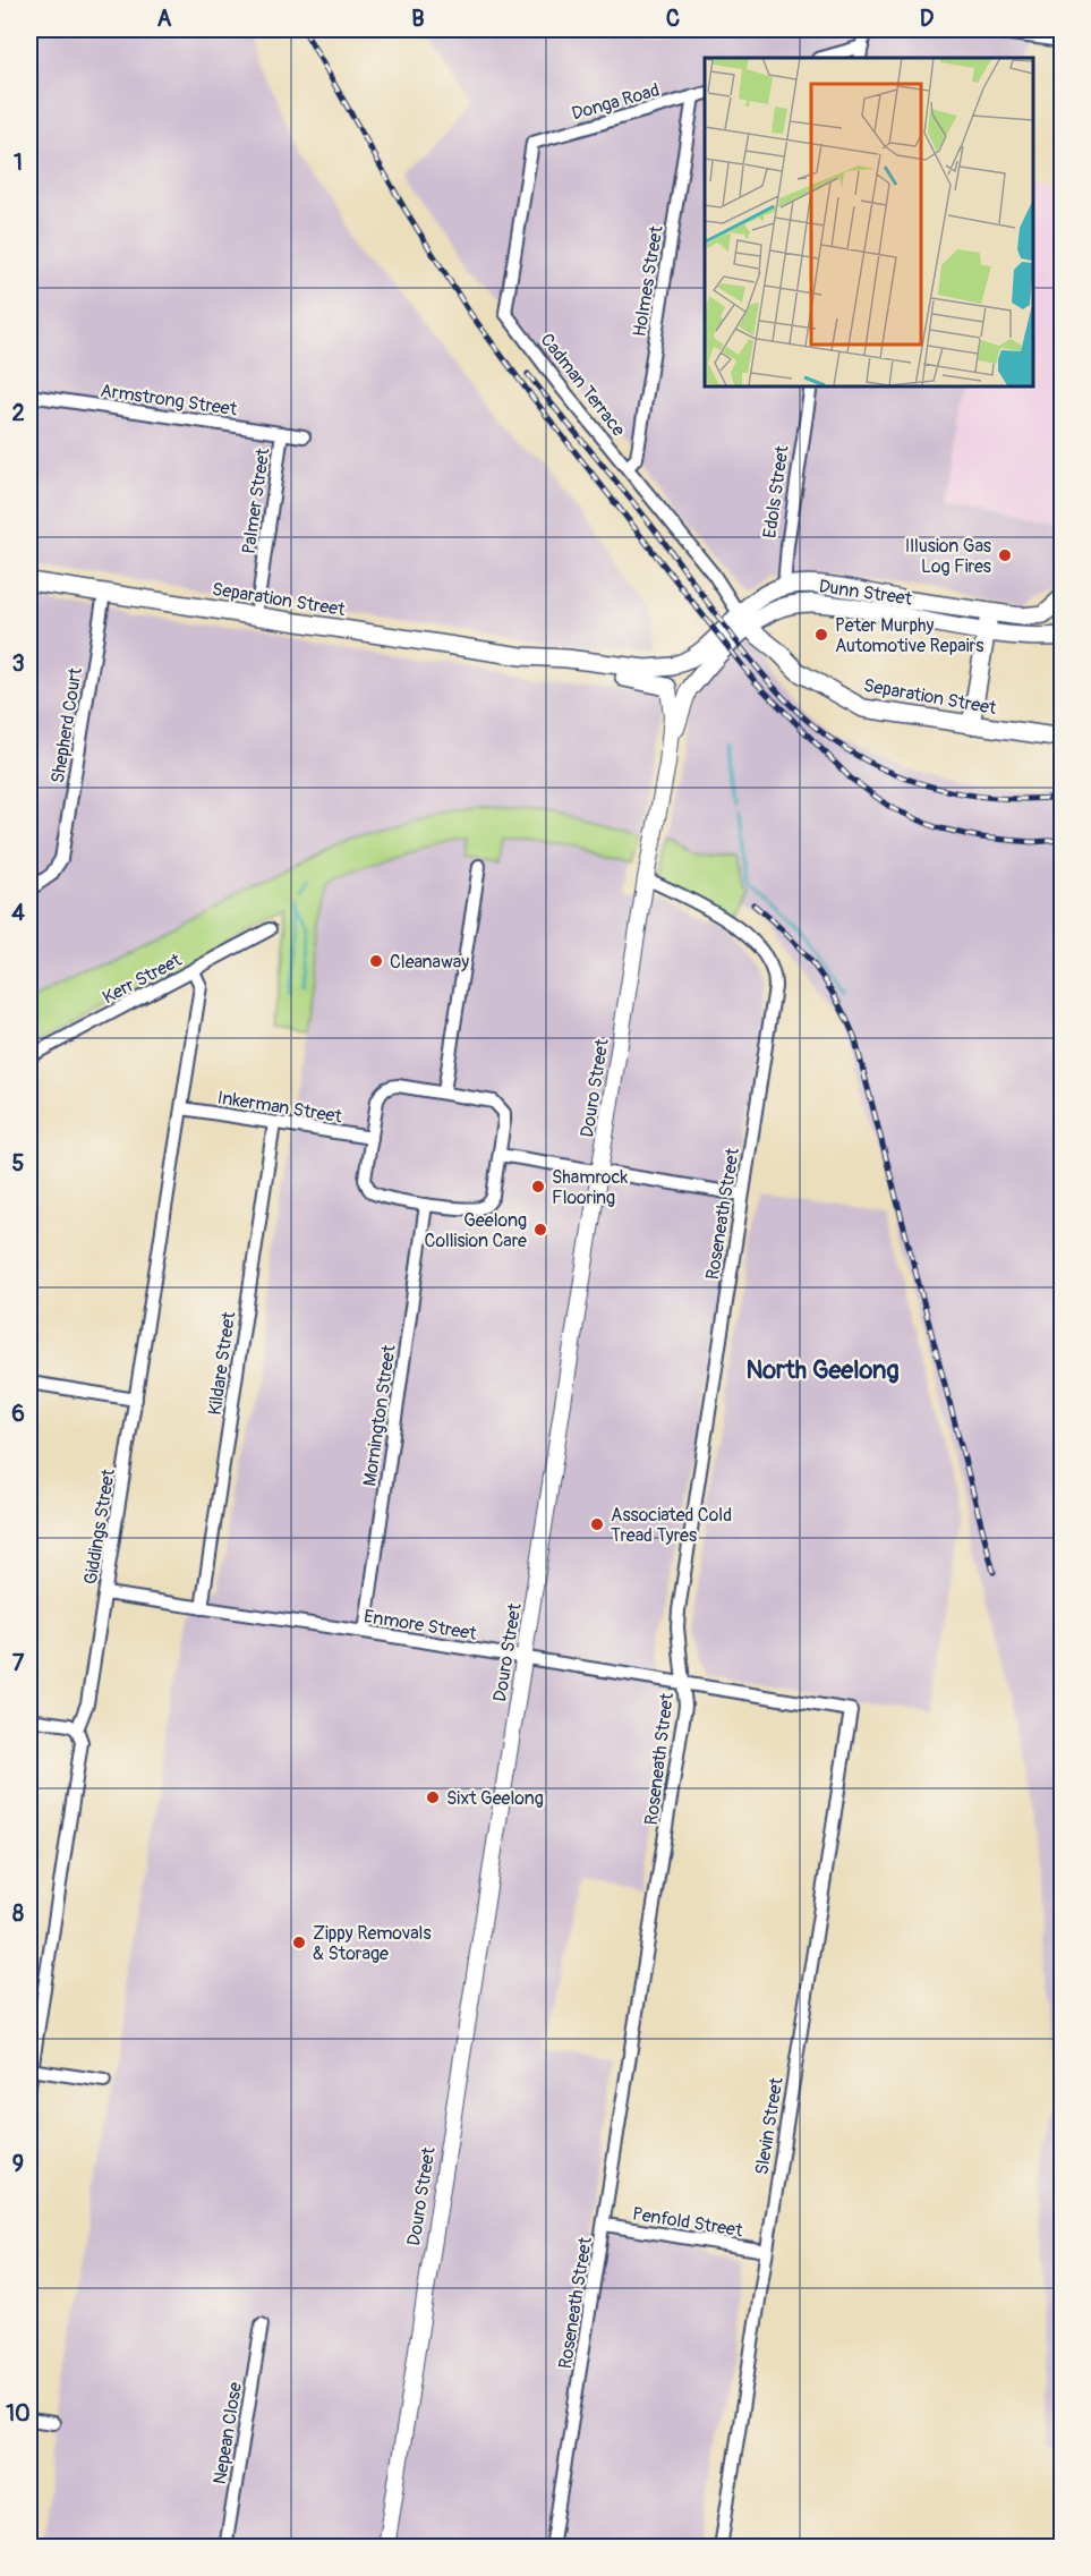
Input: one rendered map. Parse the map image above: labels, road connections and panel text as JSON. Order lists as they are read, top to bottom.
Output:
{
  "streets": {
    "main road": ["Edols Street", "Dunn Street", "Separation Street"],
    "street": [
      "Donga Road",
      "Holmes Street",
      "Cadman Terrace",
      "Armstrong Street",
      "Palmer Street",
      "Shepherd Court",
      "Kerr Street",
      "Douro Street",
      "Inkerman Street",
      "Roseneath Street",
      "Kildare Street",
      "Mornington Street",
      "Giddings Street",
      "Enmore Street",
      "Slevin Street",
      "Penfold Street",
      "Nepean Close"
    ]
  },
  "crossings": [
    ["Donga Road", "Holmes Street"],
    ["Donga Road", "Cadman Terrace"],
    ["Holmes Street", "Cadman Terrace"],
    ["Cadman Terrace", "Dunn Street"],
    ["Cadman Terrace", "Separation Street"],
    ["Armstrong Street", "Palmer Street"],
    ["Edols Street", "Dunn Street"],
    ["Palmer Street", "Separation Street"],
    ["Dunn Street", "Separation Street"],
    ["Separation Street", "Shepherd Court"],
    ["Separation Street", "Douro Street"],
    ["Kerr Street", "Giddings Street"],
    ["Douro Street", "Roseneath Street"],
    ["Douro Street", "Enmore Street"],
    ["Inkerman Street", "Kildare Street"],
    ["Inkerman Street", "Mornington Street"],
    ["Inkerman Street", "Giddings Street"],
    ["Roseneath Street", "Enmore Street"],
    ["Roseneath Street", "Penfold Street"],
    ["Kildare Street", "Enmore Street"],
    ["Mornington Street", "Enmore Street"],
    ["Giddings Street", "Enmore Street"],
    ["Enmore Street", "Slevin Street"],
    ["Slevin Street", "Penfold Street"]
  ],
  "districts": ["North Geelong"],
  "places": [
    "Illusion Gas Log Fires",
    "Peter Murphy Automotive Repairs",
    "Cleanaway",
    "Shamrock Flooring",
    "Geelong Collision Care",
    "Associated Cold Tread Tyres",
    "Sixt Geelong",
    "Zippy Removals & Storage"
  ],
  "grid": {
    "columns": [
      "A",
      "B",
      "C",
      "D"
    ],
    "rows": [
      "1",
      "2",
      "3",
      "4",
      "5",
      "6",
      "7",
      "8",
      "9",
      "10"
    ]
  }
}
